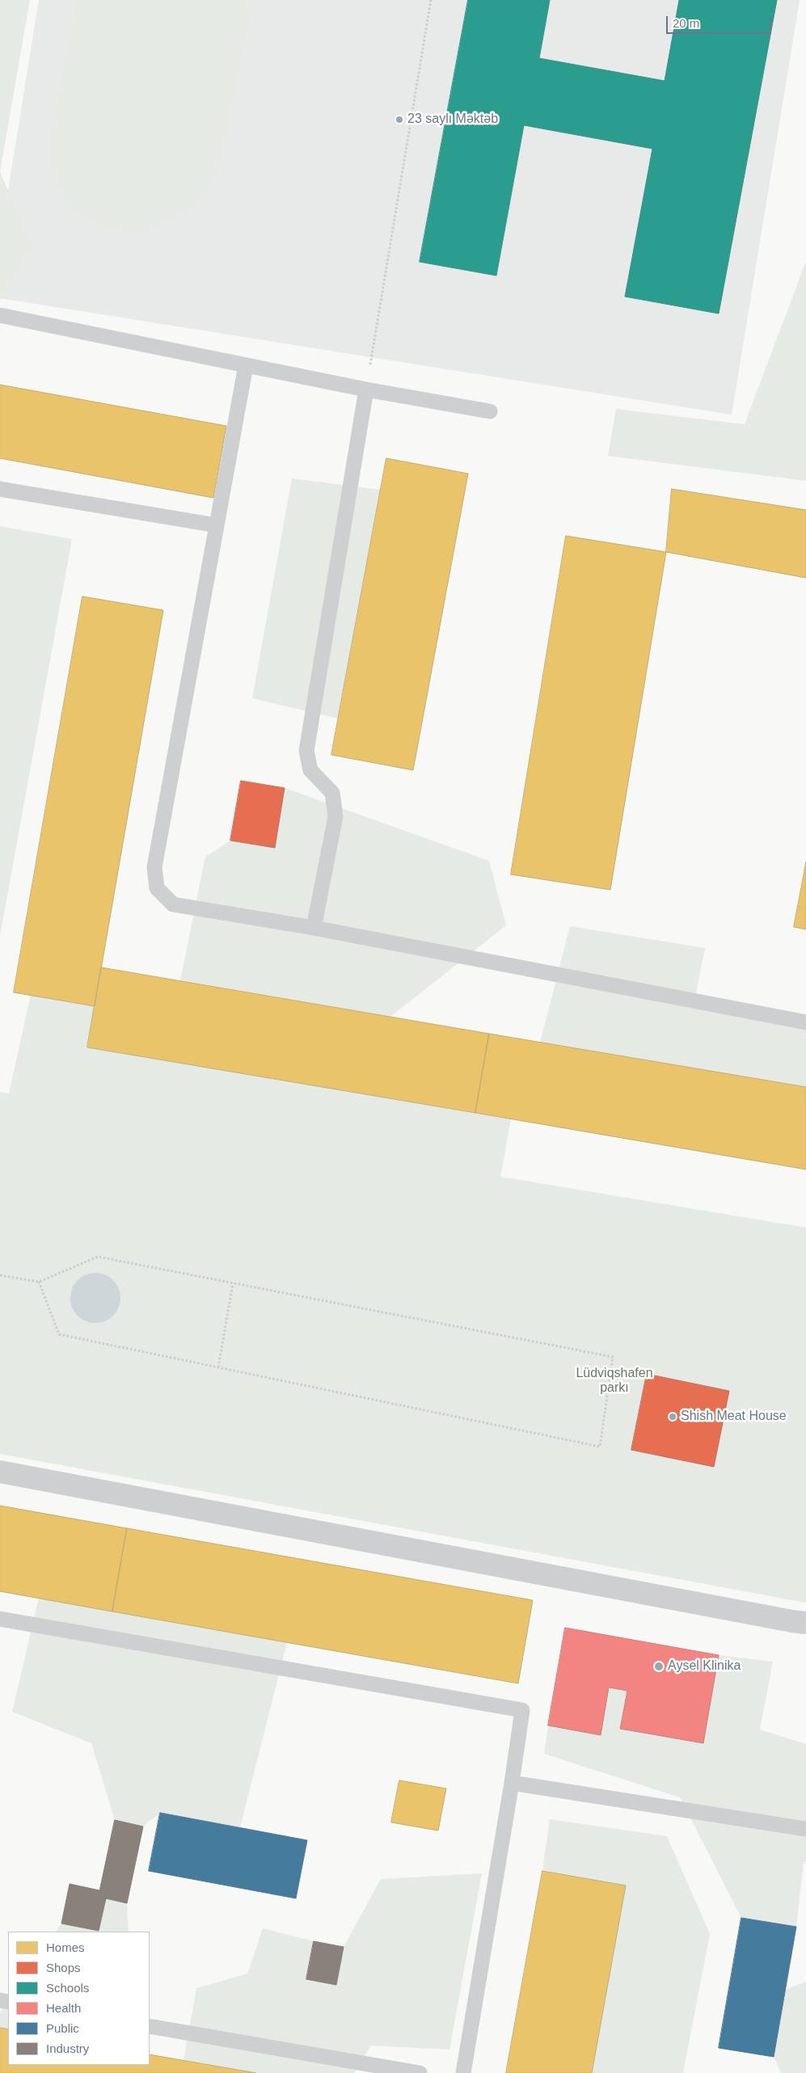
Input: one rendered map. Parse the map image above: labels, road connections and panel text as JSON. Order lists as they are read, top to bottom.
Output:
{
  "parks": ["Lüdviqshafen parkı"],
  "places": ["23 saylı Məktəb", "Shish Meat House", "Aysel Klinika"],
  "legend": [
    "Homes",
    "Shops",
    "Schools",
    "Health",
    "Public",
    "Industry"
  ],
  "scale_bar": "20 m"
}
